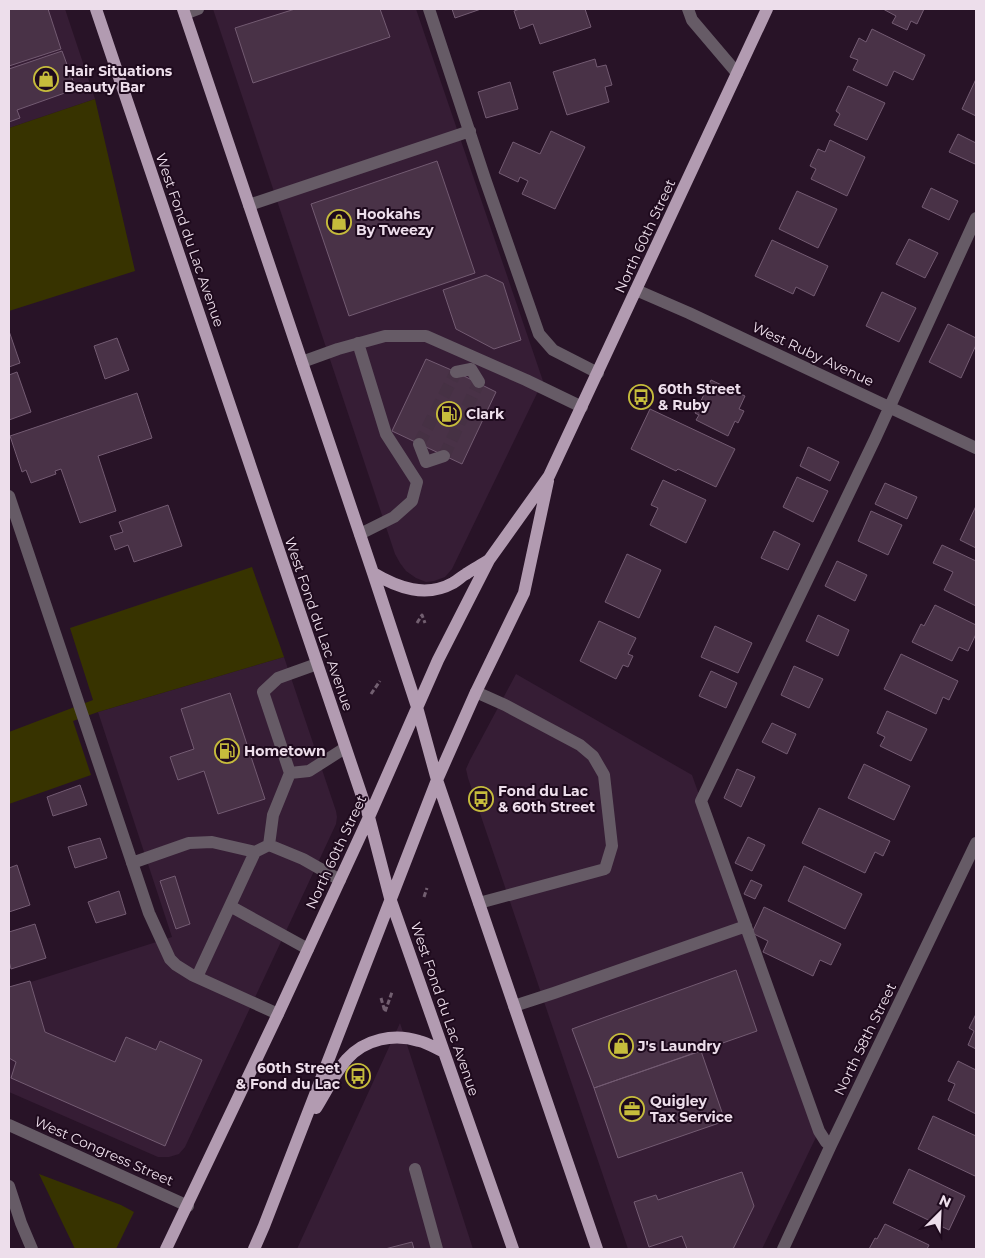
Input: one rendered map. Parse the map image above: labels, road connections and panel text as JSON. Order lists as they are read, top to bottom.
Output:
{
  "streets": {
    "main road": ["North 60th Street", "West Fond du Lac Avenue"],
    "street": ["West Ruby Avenue", "North 58th Street", "West Congress Street"]
  },
  "crossings": [
    ["North 60th Street", "West Fond du Lac Avenue"],
    ["North 60th Street", "West Ruby Avenue"],
    ["North 60th Street", "West Congress Street"]
  ],
  "places": {
    "shop": ["Hair Situations Beauty Bar", "Hookahs By Tweezy", "J's Laundry"],
    "bus stop": ["60th Street & Ruby", "Fond du Lac & 60th Street", "60th Street & Fond du Lac"],
    "fuel station": ["Clark", "Hometown"],
    "office": ["Quigley Tax Service"]
  },
  "north": "top right"
}
